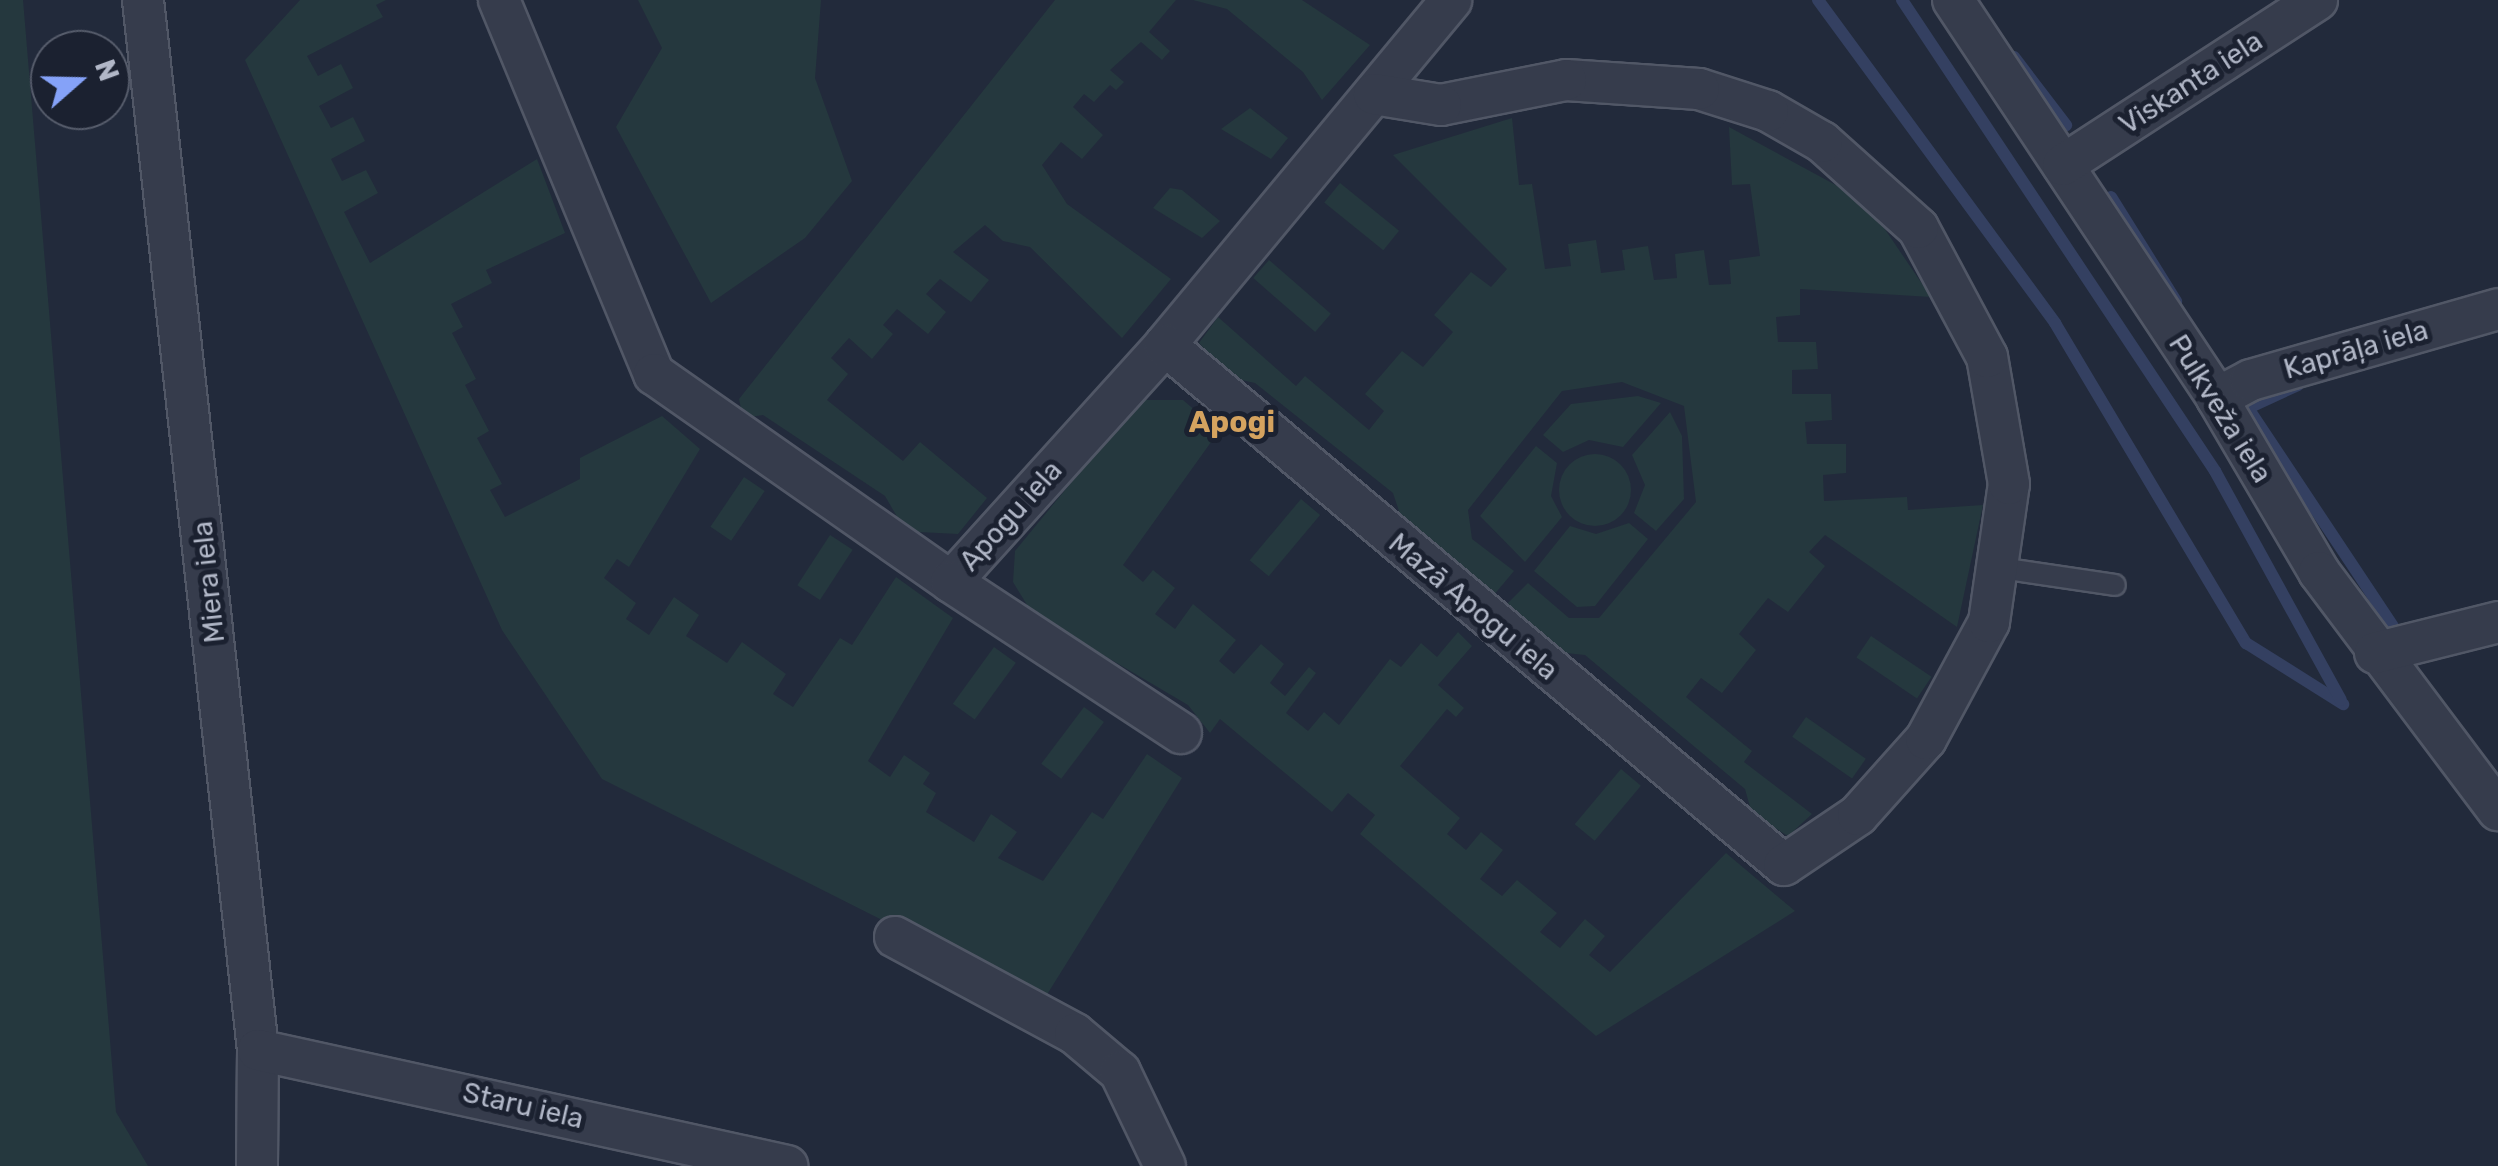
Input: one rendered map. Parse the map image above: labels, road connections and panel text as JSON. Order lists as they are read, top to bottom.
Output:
{
  "streets": {
    "street": [
      "Viskanta iela",
      "Kaprāļa iela",
      "Pulkveža iela",
      "Apogu iela",
      "Miera iela",
      "Mazā Apogu iela",
      "Staru iela"
    ]
  },
  "crossings": [
    ["Viskanta iela", "Pulkveža iela"],
    ["Kaprāļa iela", "Pulkveža iela"],
    ["Apogu iela", "Mazā Apogu iela"],
    ["Miera iela", "Staru iela"]
  ],
  "districts": ["Apogi"],
  "north": "right"
}
